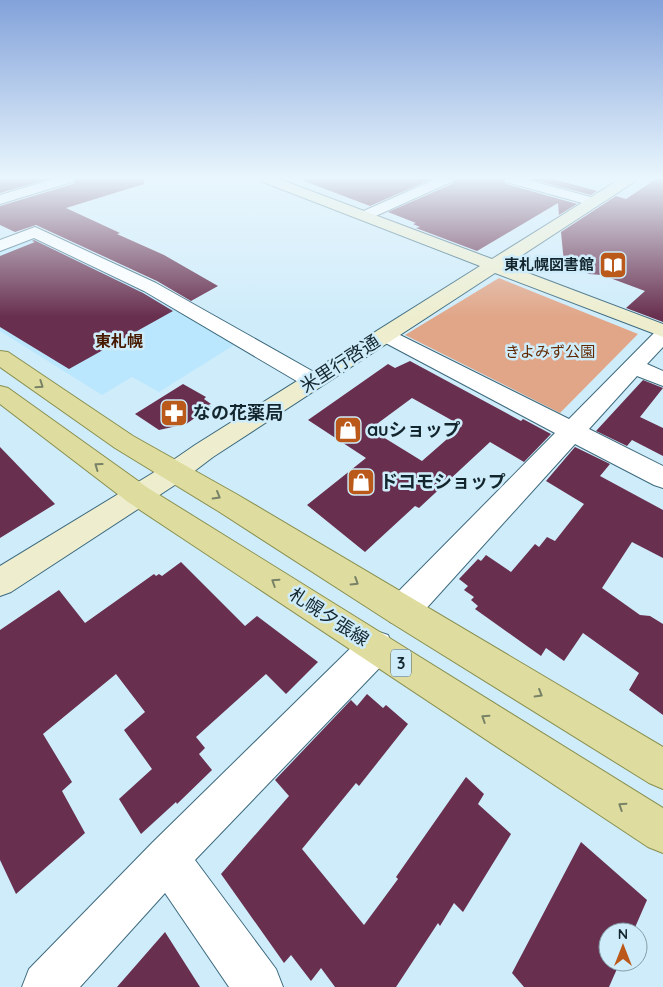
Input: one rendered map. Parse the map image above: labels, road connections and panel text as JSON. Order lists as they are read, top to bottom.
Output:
{
  "streets": {
    "main road": ["札幌夕張線", "3"],
    "street": ["米里行啓通"]
  },
  "crossings": [
    ["米里行啓通", "札幌夕張線"]
  ],
  "districts": ["東札幌"],
  "parks": ["きよみず公園"],
  "places": {
    "library": ["東札幌図書館"],
    "pharmacy": ["なの花薬局"],
    "shop": ["auショップ", "ドコモショップ"]
  },
  "north": "top"
}
